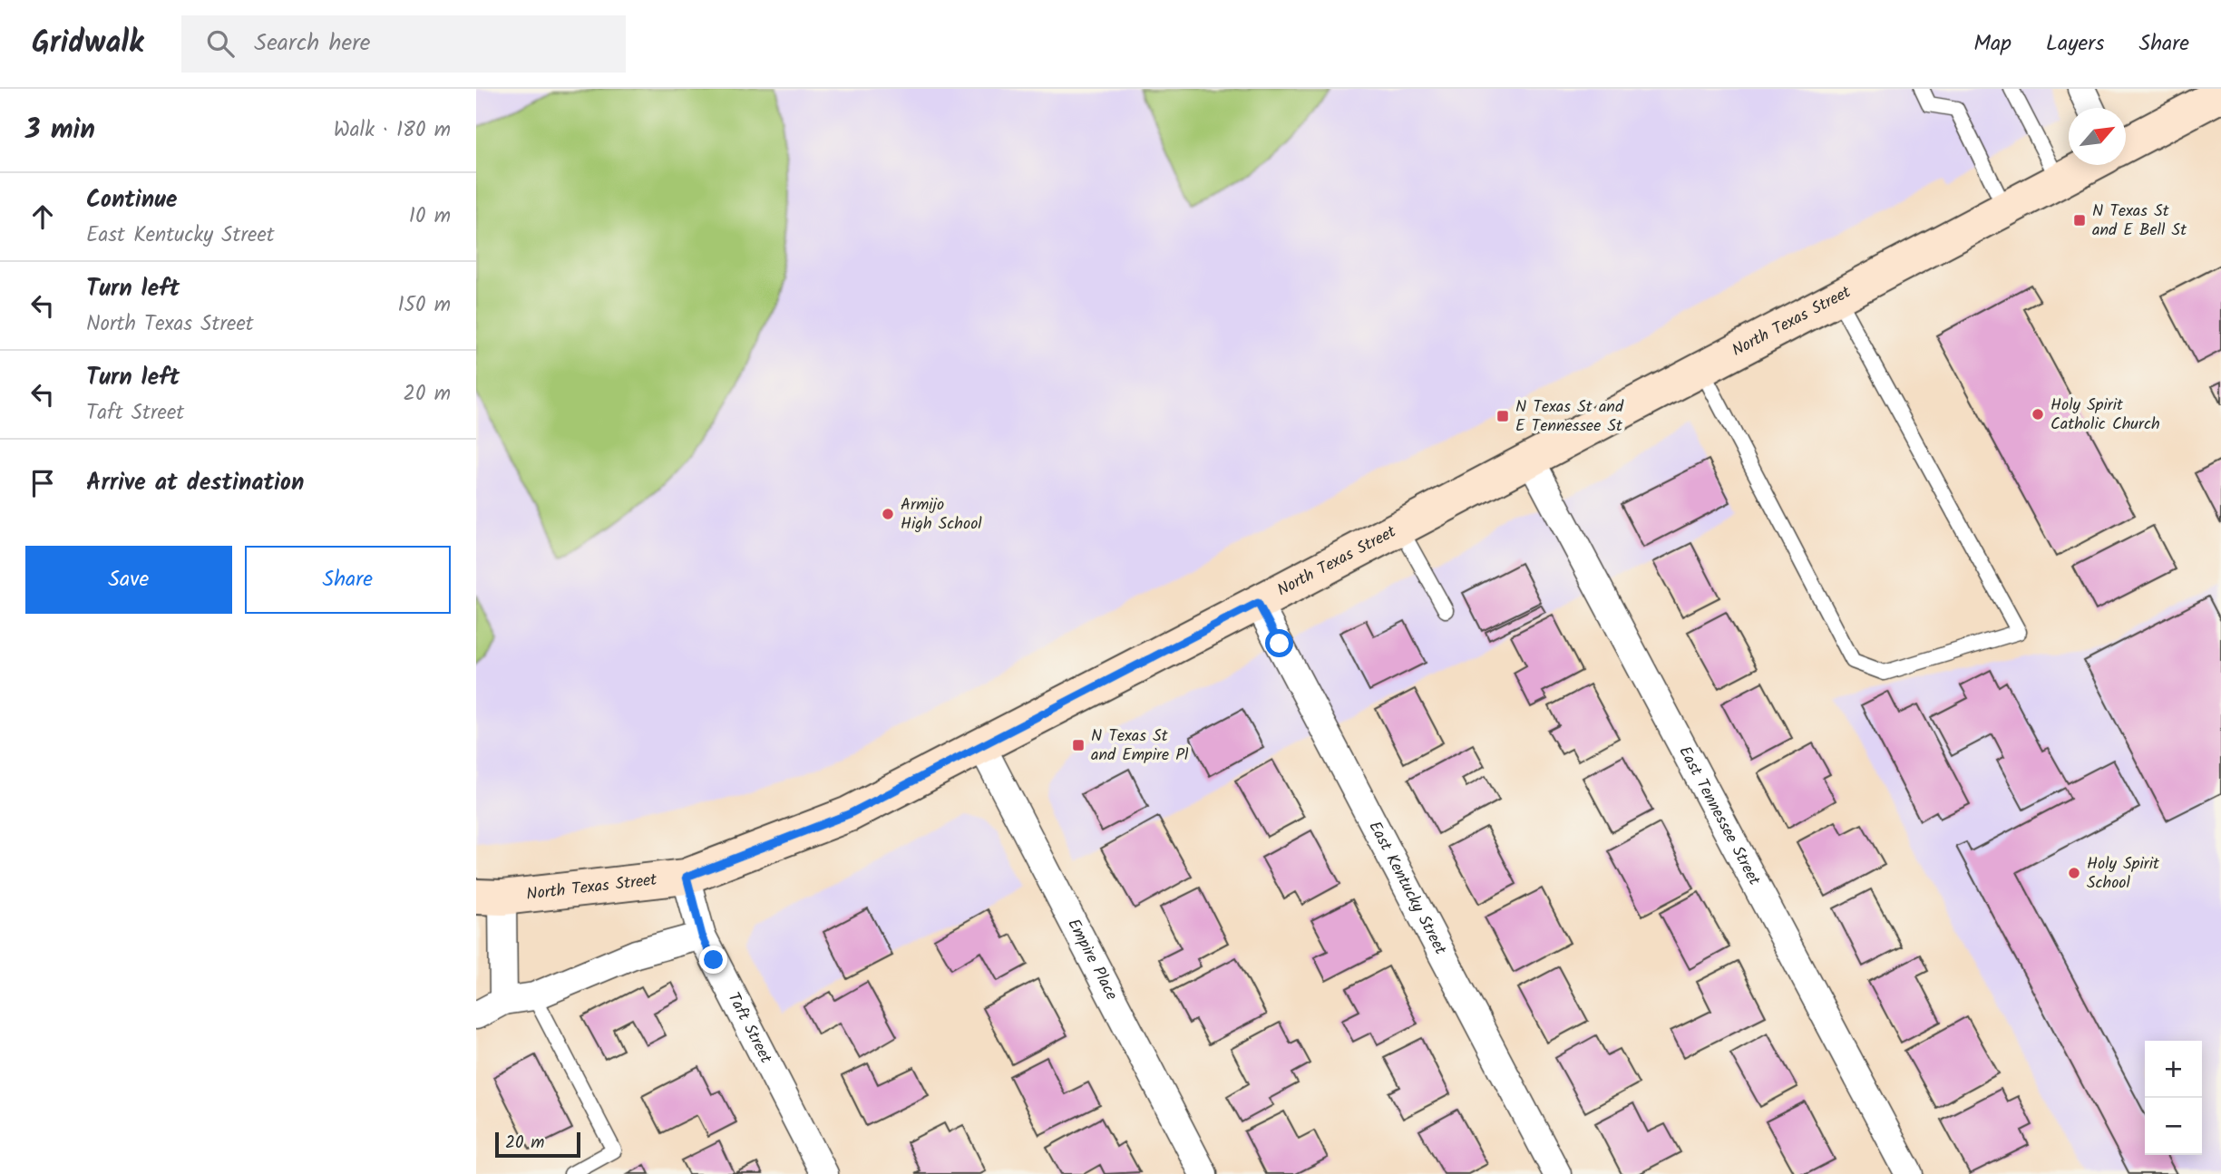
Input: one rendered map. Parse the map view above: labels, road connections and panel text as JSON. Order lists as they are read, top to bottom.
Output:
{
  "streets": {
    "main road": ["North Texas Street"],
    "street": [
      "East Tennessee Street",
      "East Kentucky Street",
      "Empire Place",
      "Taft Street"
    ]
  },
  "crossings": [
    ["North Texas Street", "East Tennessee Street"],
    ["North Texas Street", "East Kentucky Street"],
    ["North Texas Street", "Empire Place"],
    ["North Texas Street", "Taft Street"]
  ],
  "places": {
    "transit": ["N Texas St and E Bell St", "N Texas St and E Tennessee St", "N Texas St and Empire Pl"],
    "other": ["Holy Spirit Catholic Church", "Armijo High School", "Holy Spirit School"]
  },
  "scale_bar": "20 m",
  "north": "top right",
  "page": {
    "header": "Gridwalk",
    "search": "Search here",
    "nav": ["Map", "Layers", "Share"],
    "heading": ["3 min", "Walk · 180 m"],
    "list": [
      ["Continue", "East Kentucky Street", "10 m"],
      ["Turn left", "North Texas Street", "150 m"],
      ["Turn left", "Taft Street", "20 m"],
      "Arrive at destination"
    ],
    "buttons": ["Save", "Share"],
    "map_buttons": ["+", "−"],
    "scale": "20 m"
  }
}
